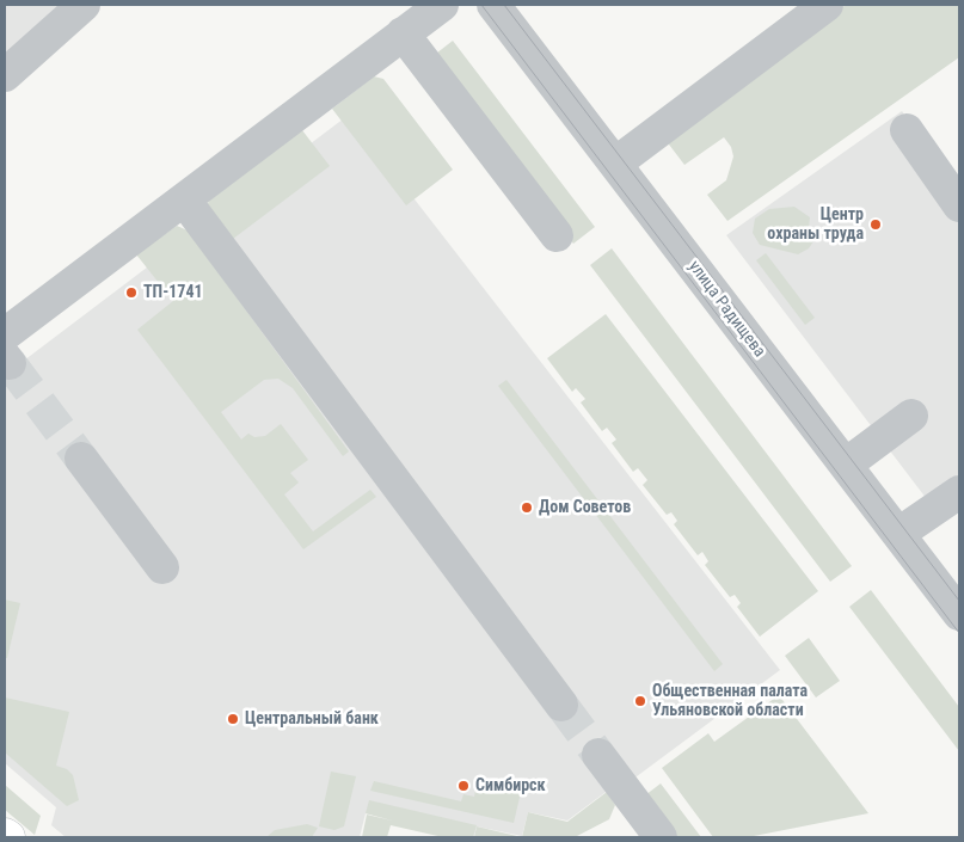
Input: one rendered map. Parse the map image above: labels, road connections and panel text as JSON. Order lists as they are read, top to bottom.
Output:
{
  "streets": {
    "street": ["улица Радищева"]
  },
  "places": [
    "Центр охраны труда",
    "ТП-1741",
    "Дом Советов",
    "Общественная палата Ульяновской области",
    "Центральный банк",
    "Симбирск"
  ]
}
